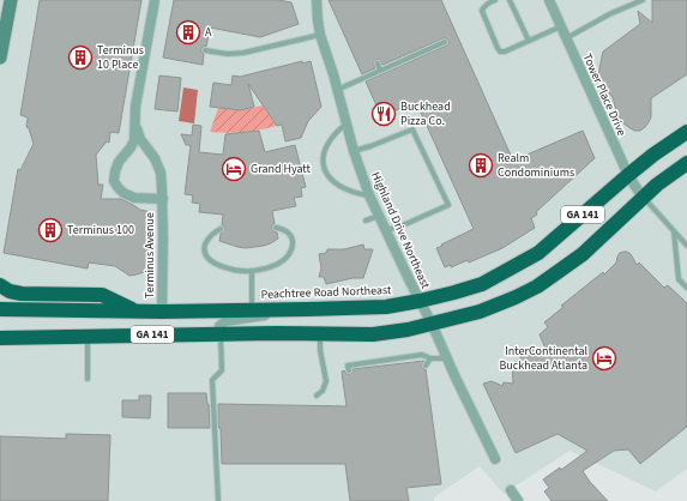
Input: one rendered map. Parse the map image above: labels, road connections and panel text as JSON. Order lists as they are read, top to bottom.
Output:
{
  "streets": {
    "highway": ["GA 141", "Peachtree Road Northeast"],
    "street": ["Tower Place Drive", "Highland Drive Northeast", "Terminus Avenue"]
  },
  "crossings": [
    ["Tower Place Drive", "GA 141"],
    ["Tower Place Drive", "Peachtree Road Northeast"],
    ["GA 141", "Highland Drive Northeast"],
    ["Highland Drive Northeast", "Peachtree Road Northeast"],
    ["Terminus Avenue", "Peachtree Road Northeast"]
  ],
  "places": {
    "building": [
      "A",
      "Terminus 10 Place",
      "Realm Condominiums",
      "Terminus 100"
    ],
    "restaurant": ["Buckhead Pizza Co."],
    "hotel": ["Grand Hyatt", "InterContinental Buckhead Atlanta"]
  }
}
